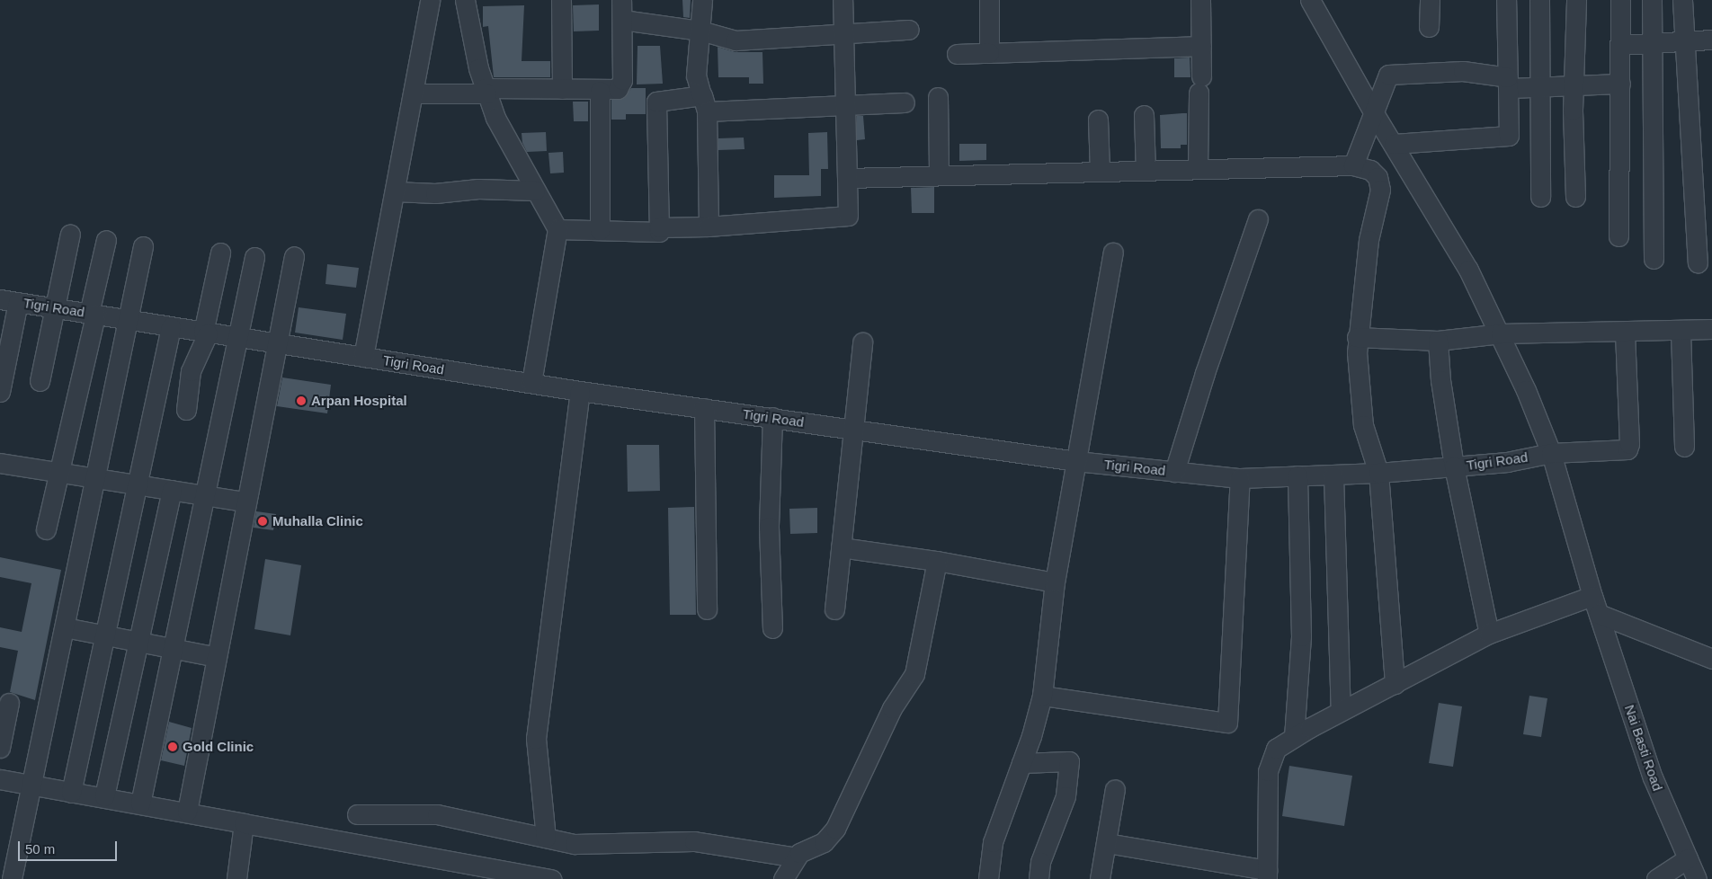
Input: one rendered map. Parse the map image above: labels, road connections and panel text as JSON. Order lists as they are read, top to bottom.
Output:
{
  "streets": {
    "street": ["Tigri Road", "Nai Basti Road"]
  },
  "crossings": [
    ["Tigri Road", "Nai Basti Road"]
  ],
  "places": ["Arpan Hospital", "Muhalla Clinic", "Gold Clinic"],
  "scale_bar": "50 m"
}
